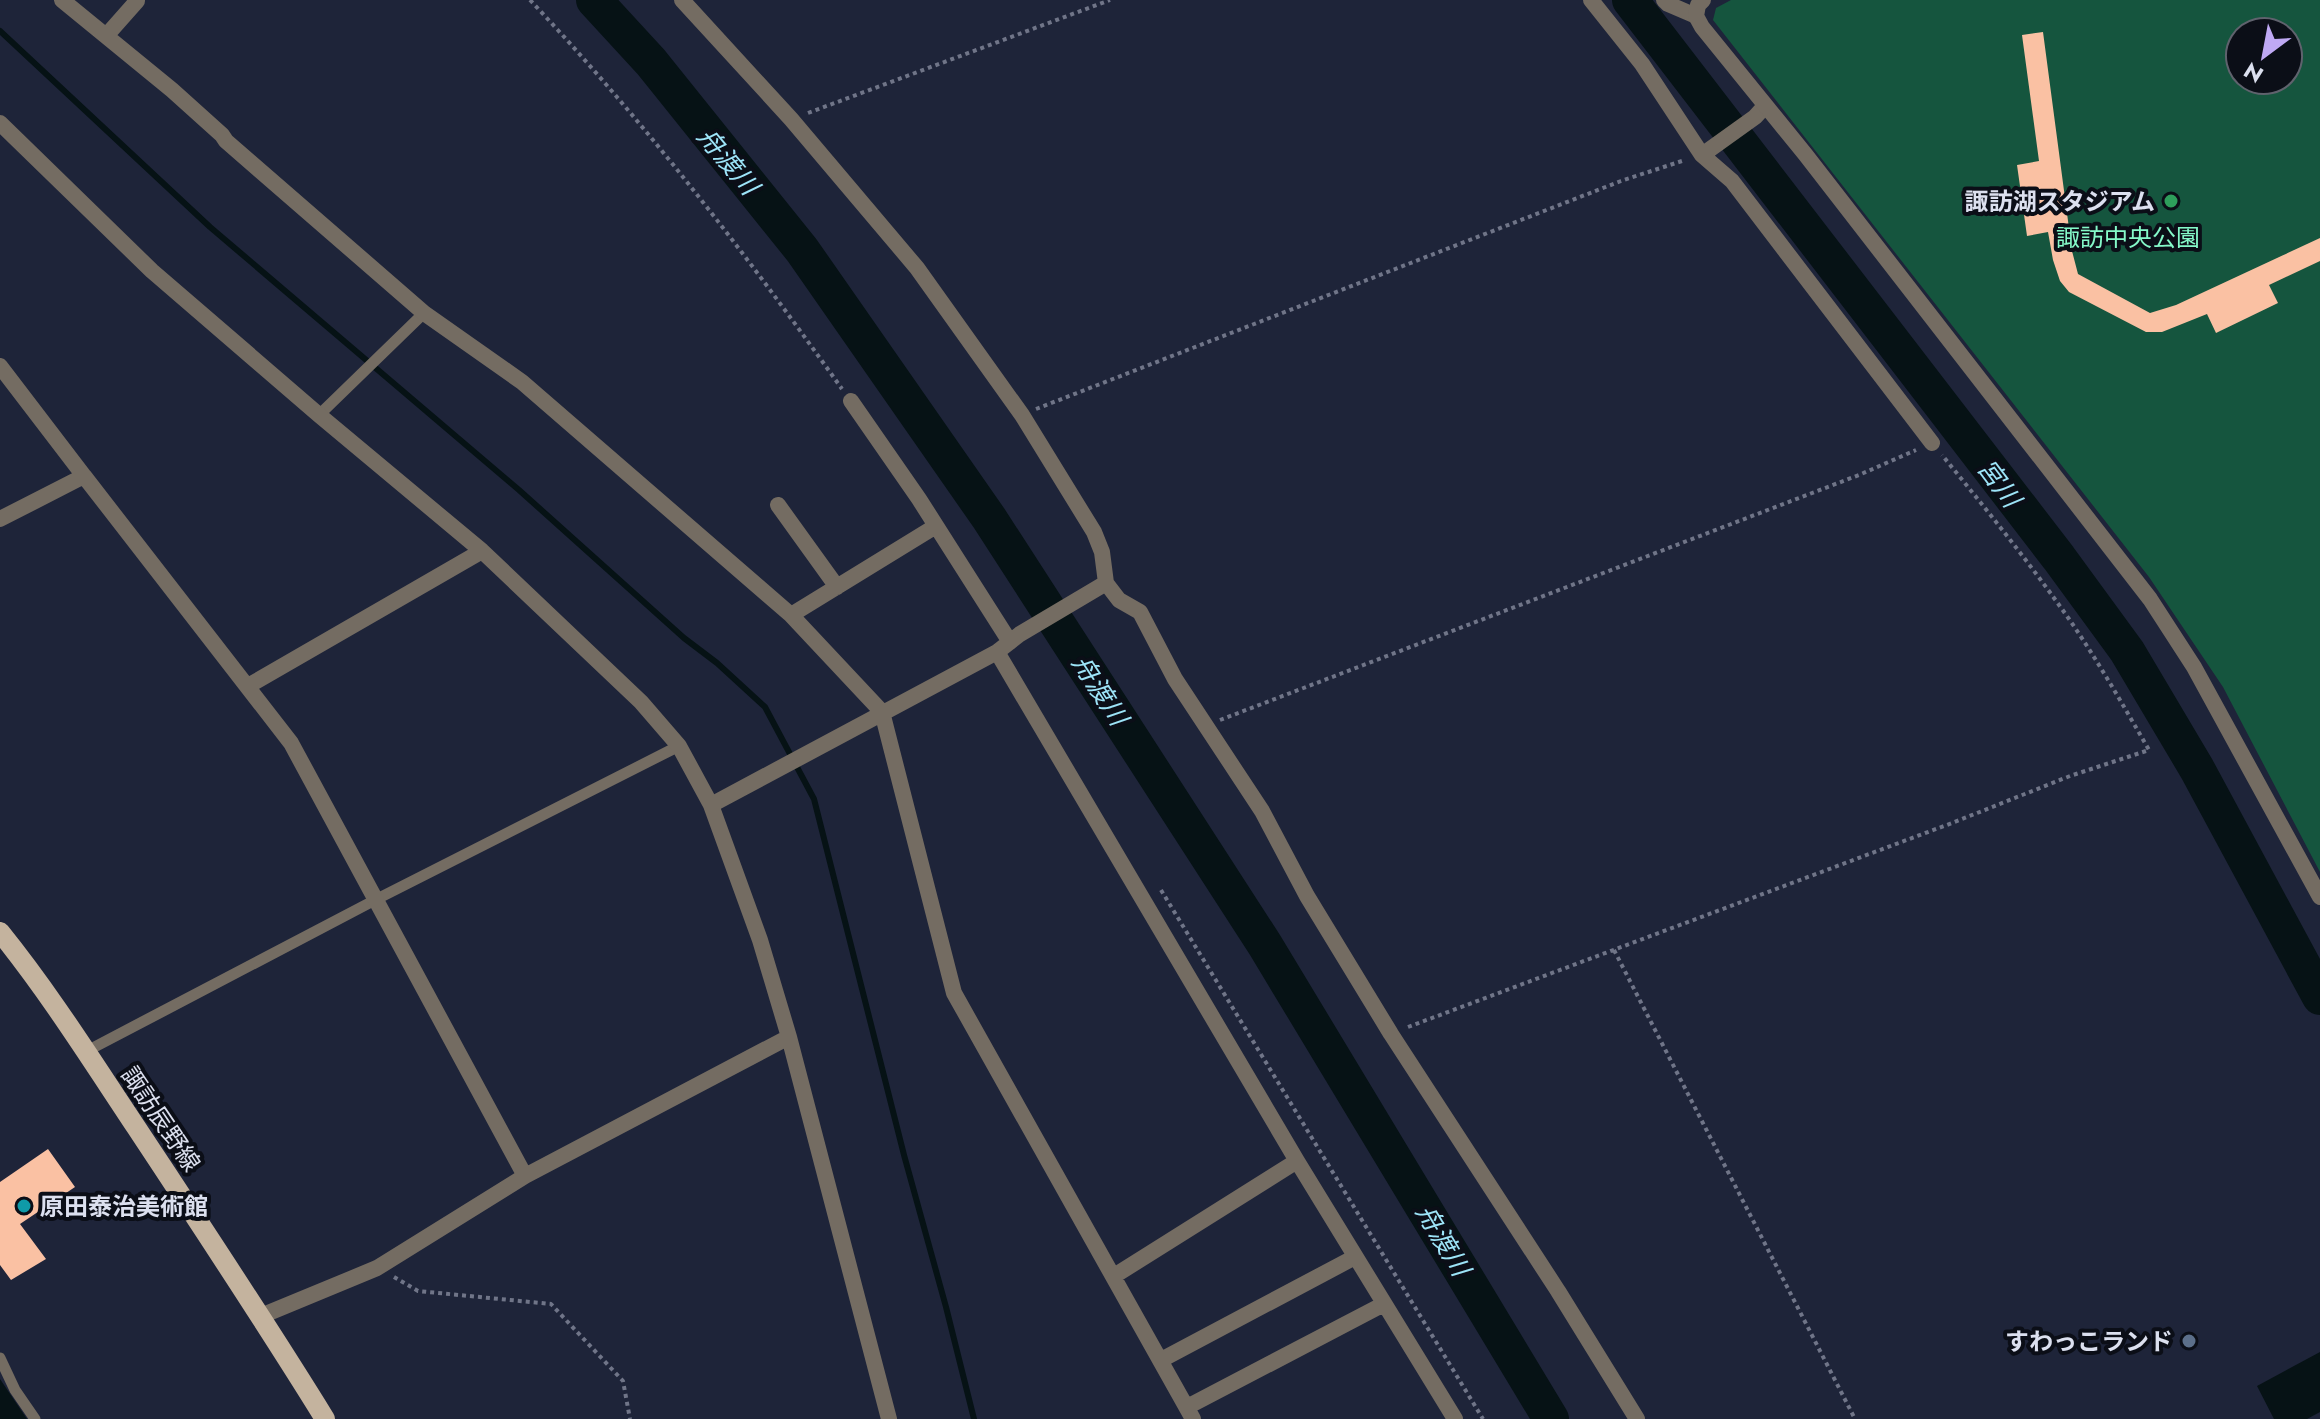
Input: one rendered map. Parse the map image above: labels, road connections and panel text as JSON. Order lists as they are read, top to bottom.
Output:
{
  "streets": {
    "main road": ["諏訪辰野線"]
  },
  "water": ["舟渡川", "宮川"],
  "parks": ["諏訪中央公園"],
  "places": ["諏訪湖スタジアム", "原田泰治美術館", "すわっこランド"],
  "north": "bottom left"
}
